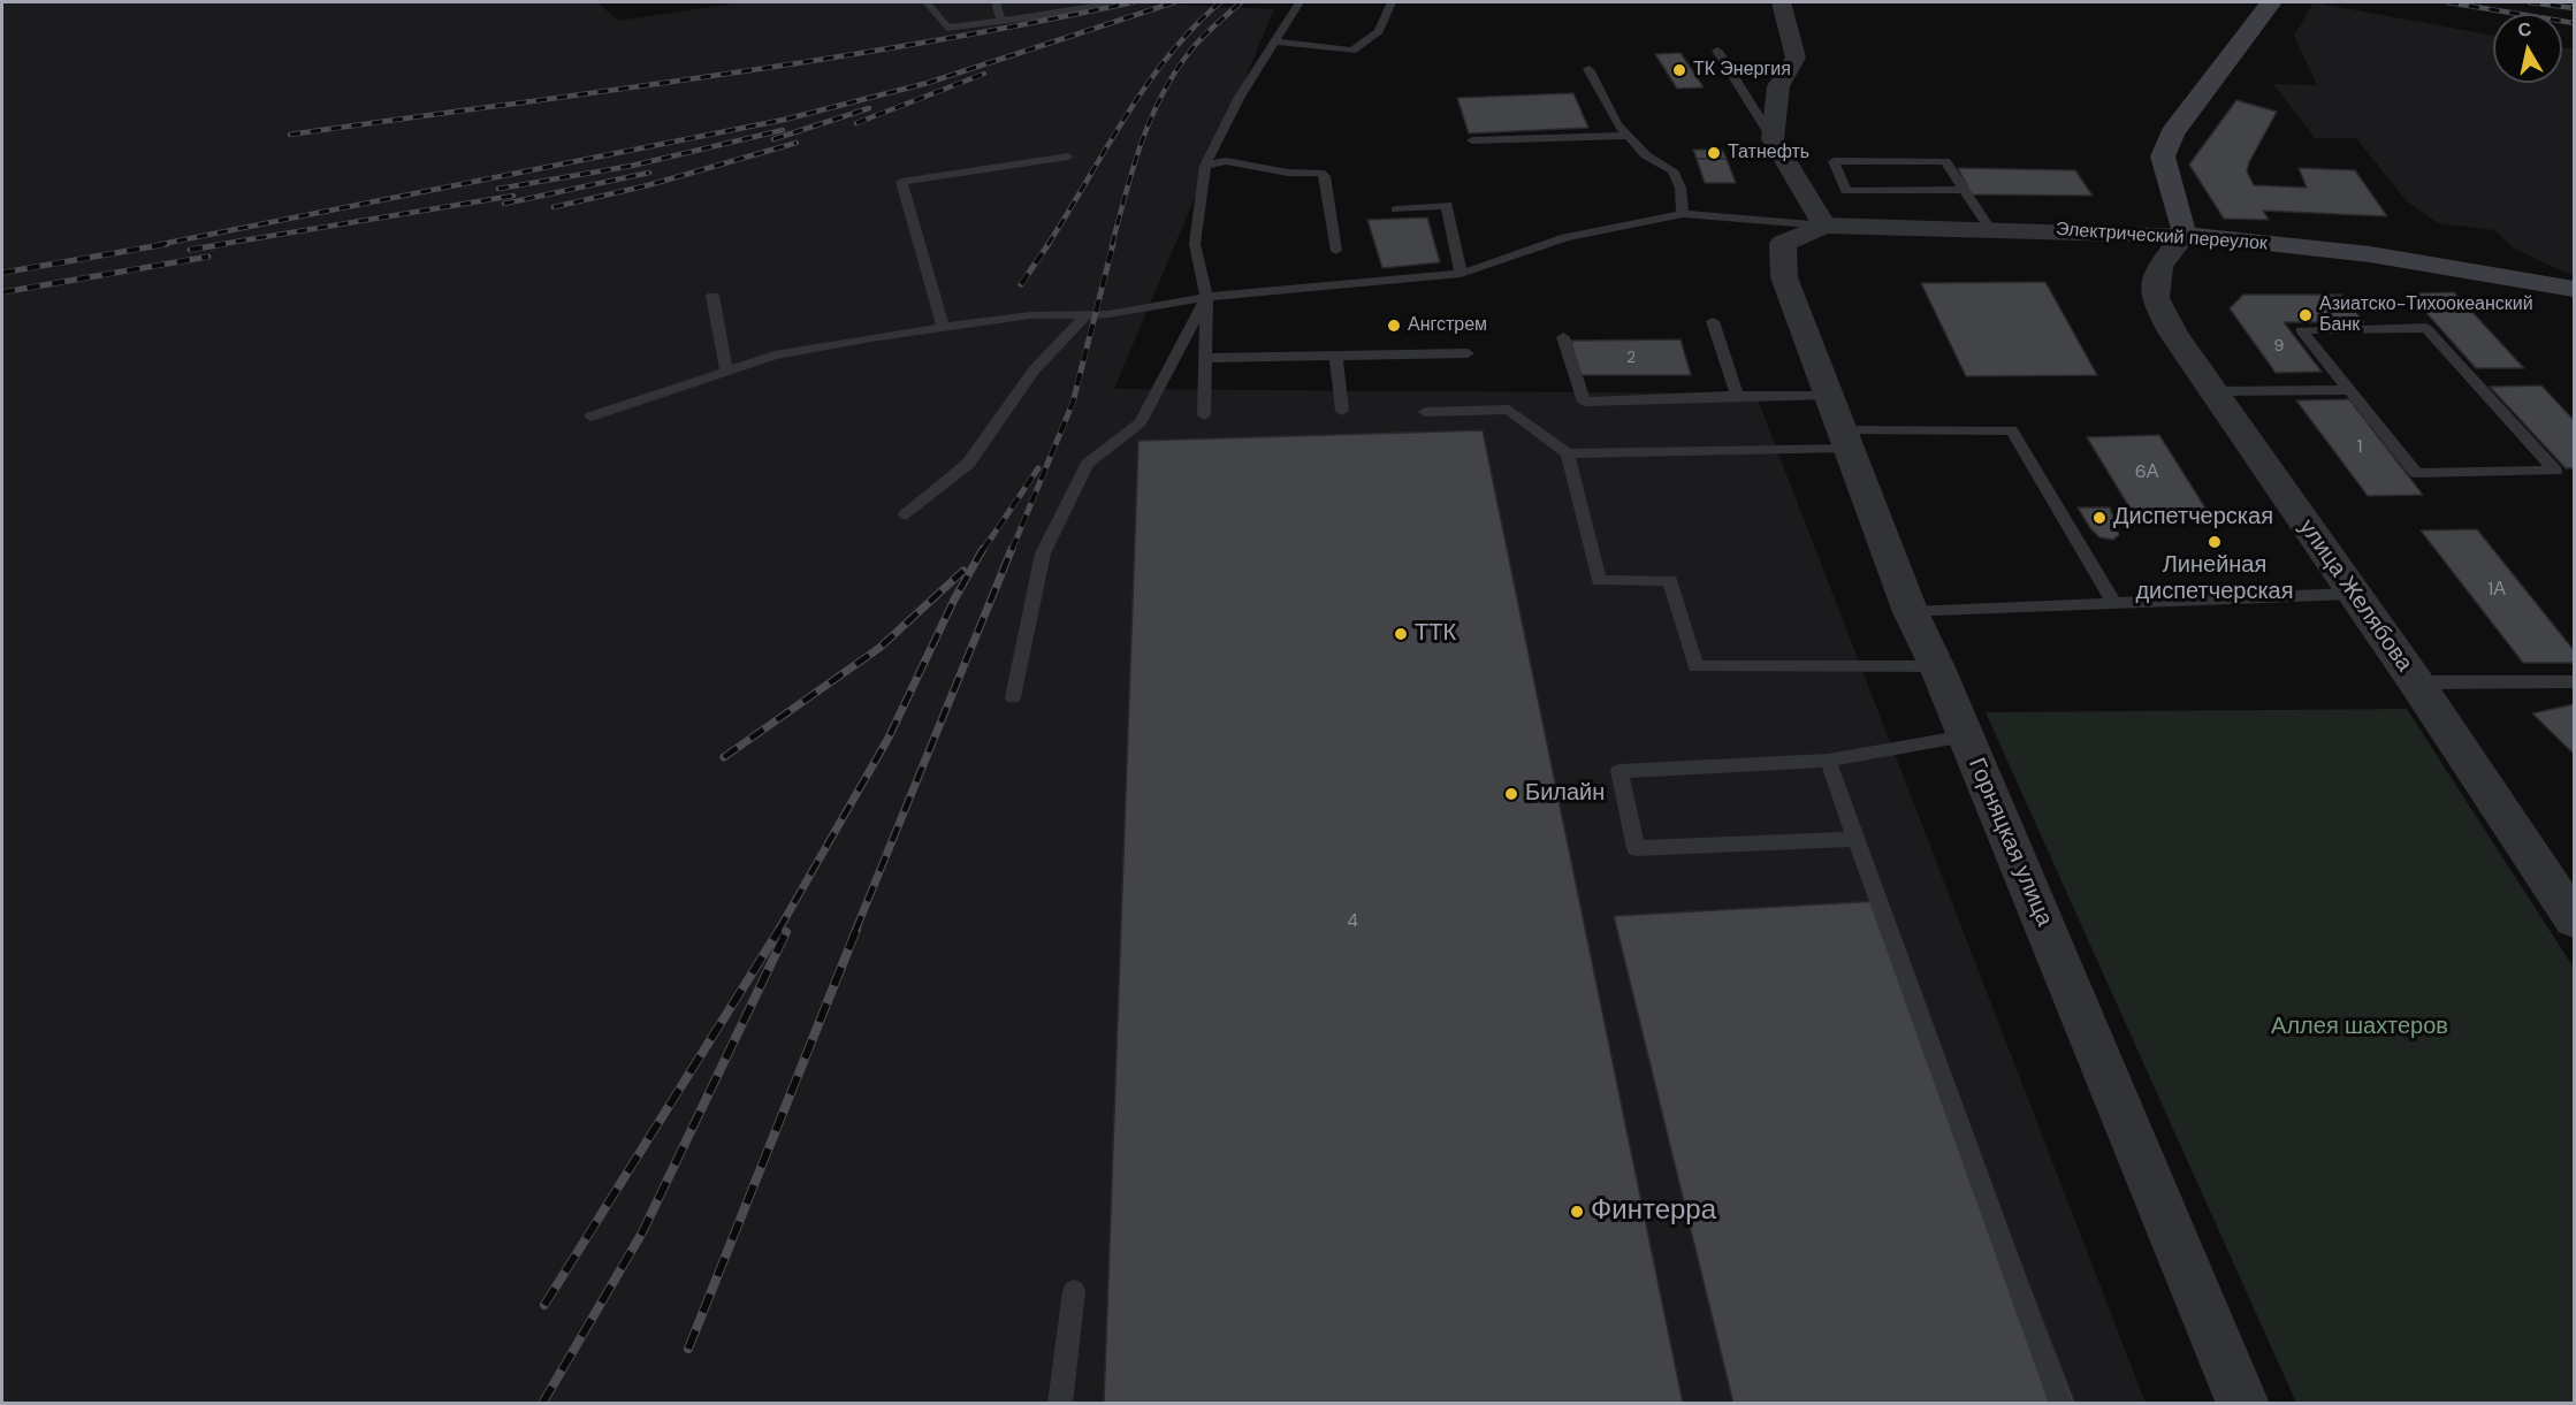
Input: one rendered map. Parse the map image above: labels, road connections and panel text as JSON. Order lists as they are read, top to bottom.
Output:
{
  "streets": {
    "main road": ["Электрический переулок"],
    "street": ["улица Желябова", "Горняцкая улица"]
  },
  "crossings": [
    ["Электрический переулок", "улица Желябова"],
    ["Электрический переулок", "Горняцкая улица"]
  ],
  "parks": ["Аллея шахтеров"],
  "places": [
    "ТК Энергия",
    "Татнефть",
    "Азиатско-Тихоокеанский Банк",
    "Ангстрем",
    "Диспетчерская",
    "Линейная диспетчерская",
    "ТТК",
    "Билайн",
    "Финтерра"
  ],
  "house_numbers": [
    "9",
    "2",
    "1",
    "6А",
    "1А",
    "4"
  ],
  "north": "top"
}
